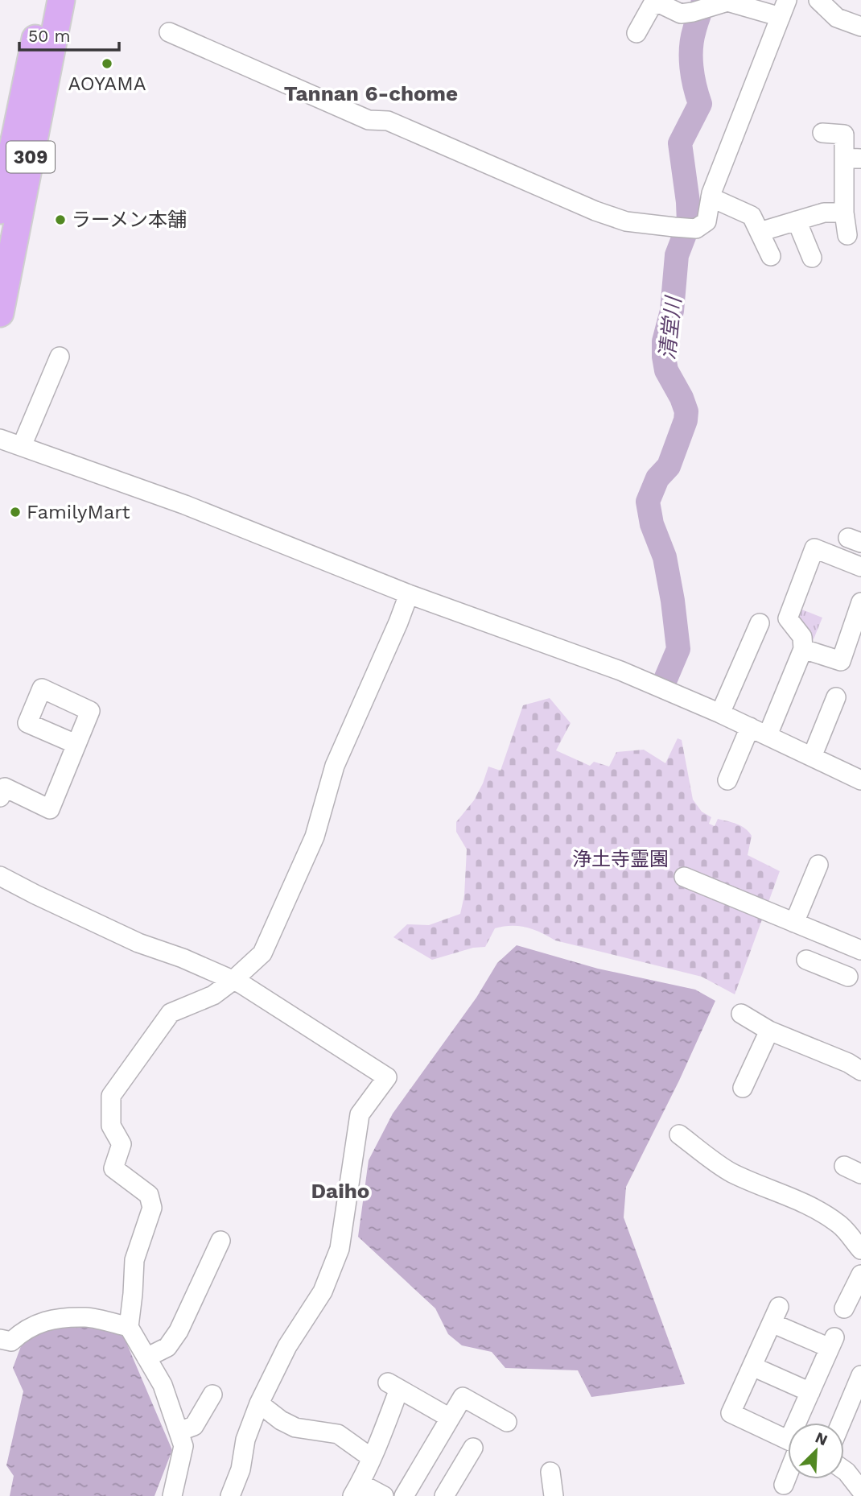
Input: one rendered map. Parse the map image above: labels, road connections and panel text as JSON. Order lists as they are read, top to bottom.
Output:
{
  "streets": {
    "highway": ["309"]
  },
  "districts": ["Tannan 6-chome", "Daiho"],
  "water": ["清堂川"],
  "parks": ["浄土寺霊園"],
  "places": ["AOYAMA", "ラーメン本舗", "FamilyMart"],
  "scale_bar": "50 m",
  "north": "top right"
}
